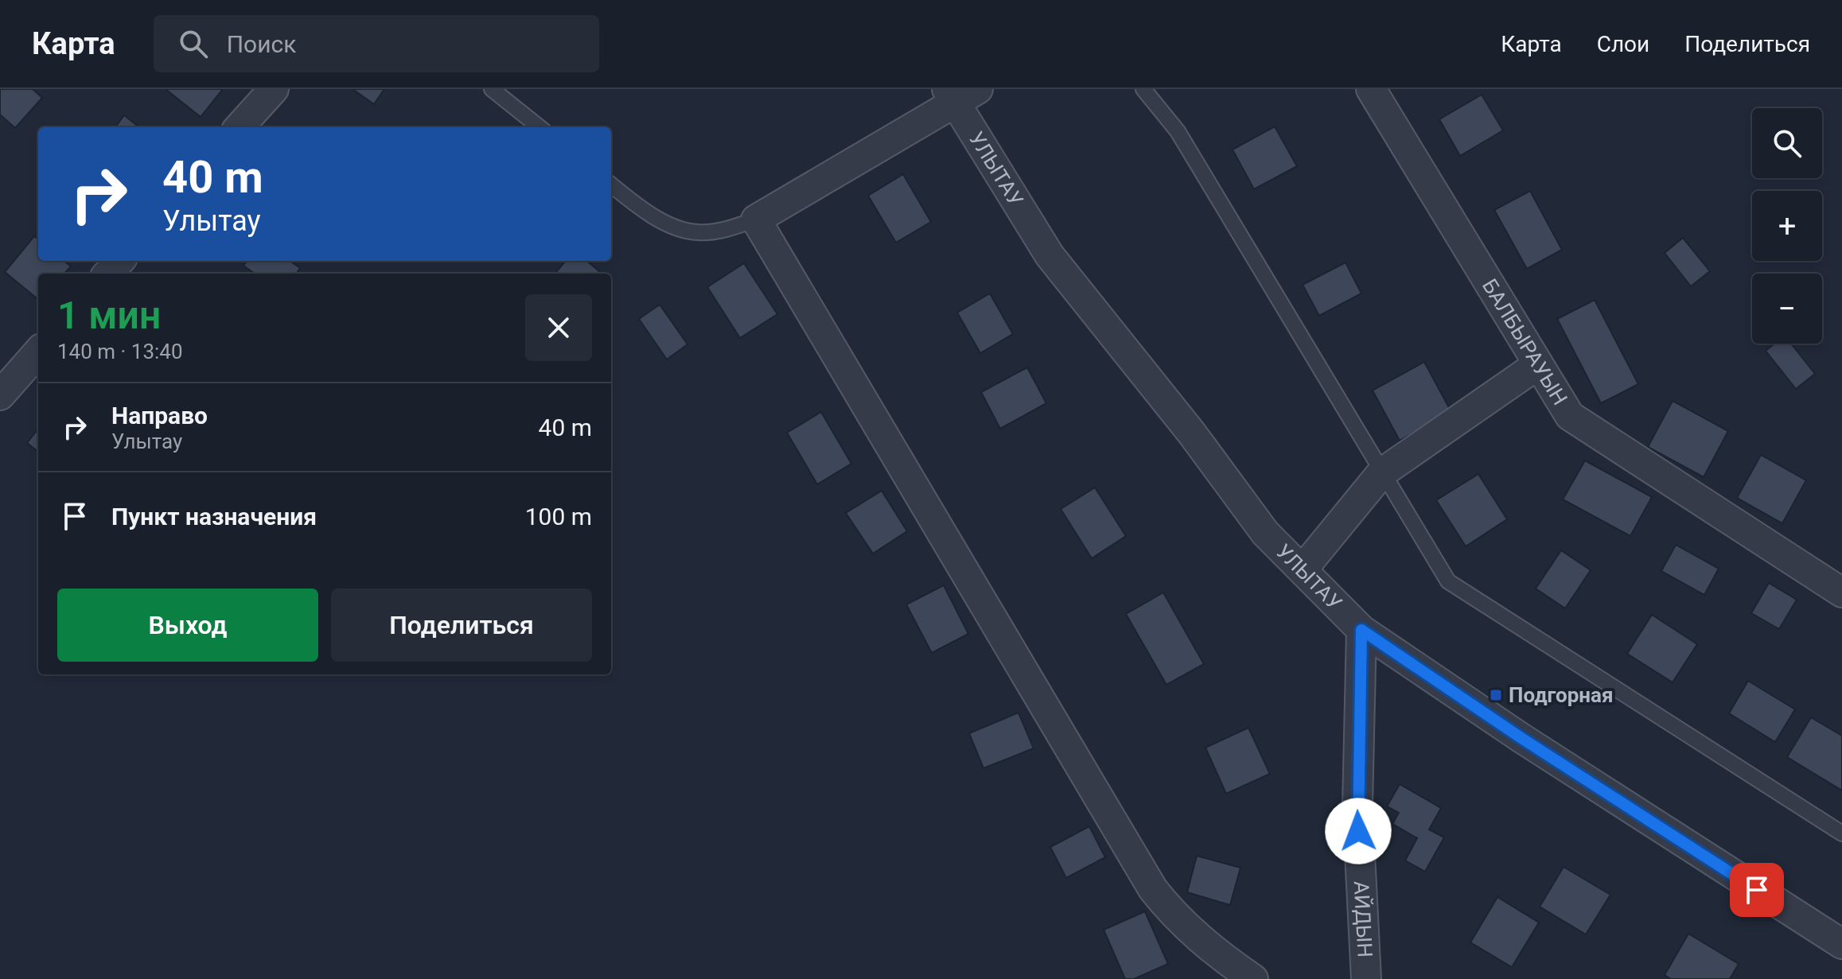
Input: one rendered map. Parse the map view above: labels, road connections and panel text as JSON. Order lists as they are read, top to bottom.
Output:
{
  "streets": {
    "street": ["УЛЫТАУ", "БАЛБЫРАУЫН", "АЙДЫН"]
  },
  "crossings": [
    ["УЛЫТАУ", "АЙДЫН"]
  ],
  "places": {
    "transit": ["Подгорная"]
  },
  "page": {
    "header": "Карта",
    "search": "Поиск",
    "nav": ["Карта", "Слои", "Поделиться"],
    "map_buttons": ["+", "−"],
    "turn": ["40 m", "Улытау"],
    "heading": ["1 мин", "140 m · 13:40"],
    "list": [
      {
        "name": "Направо",
        "note": "Улытау",
        "value": "40 m"
      },
      {
        "name": "Пункт назначения",
        "value": "100 m"
      }
    ],
    "buttons": ["Выход", "Поделиться"]
  }
}
